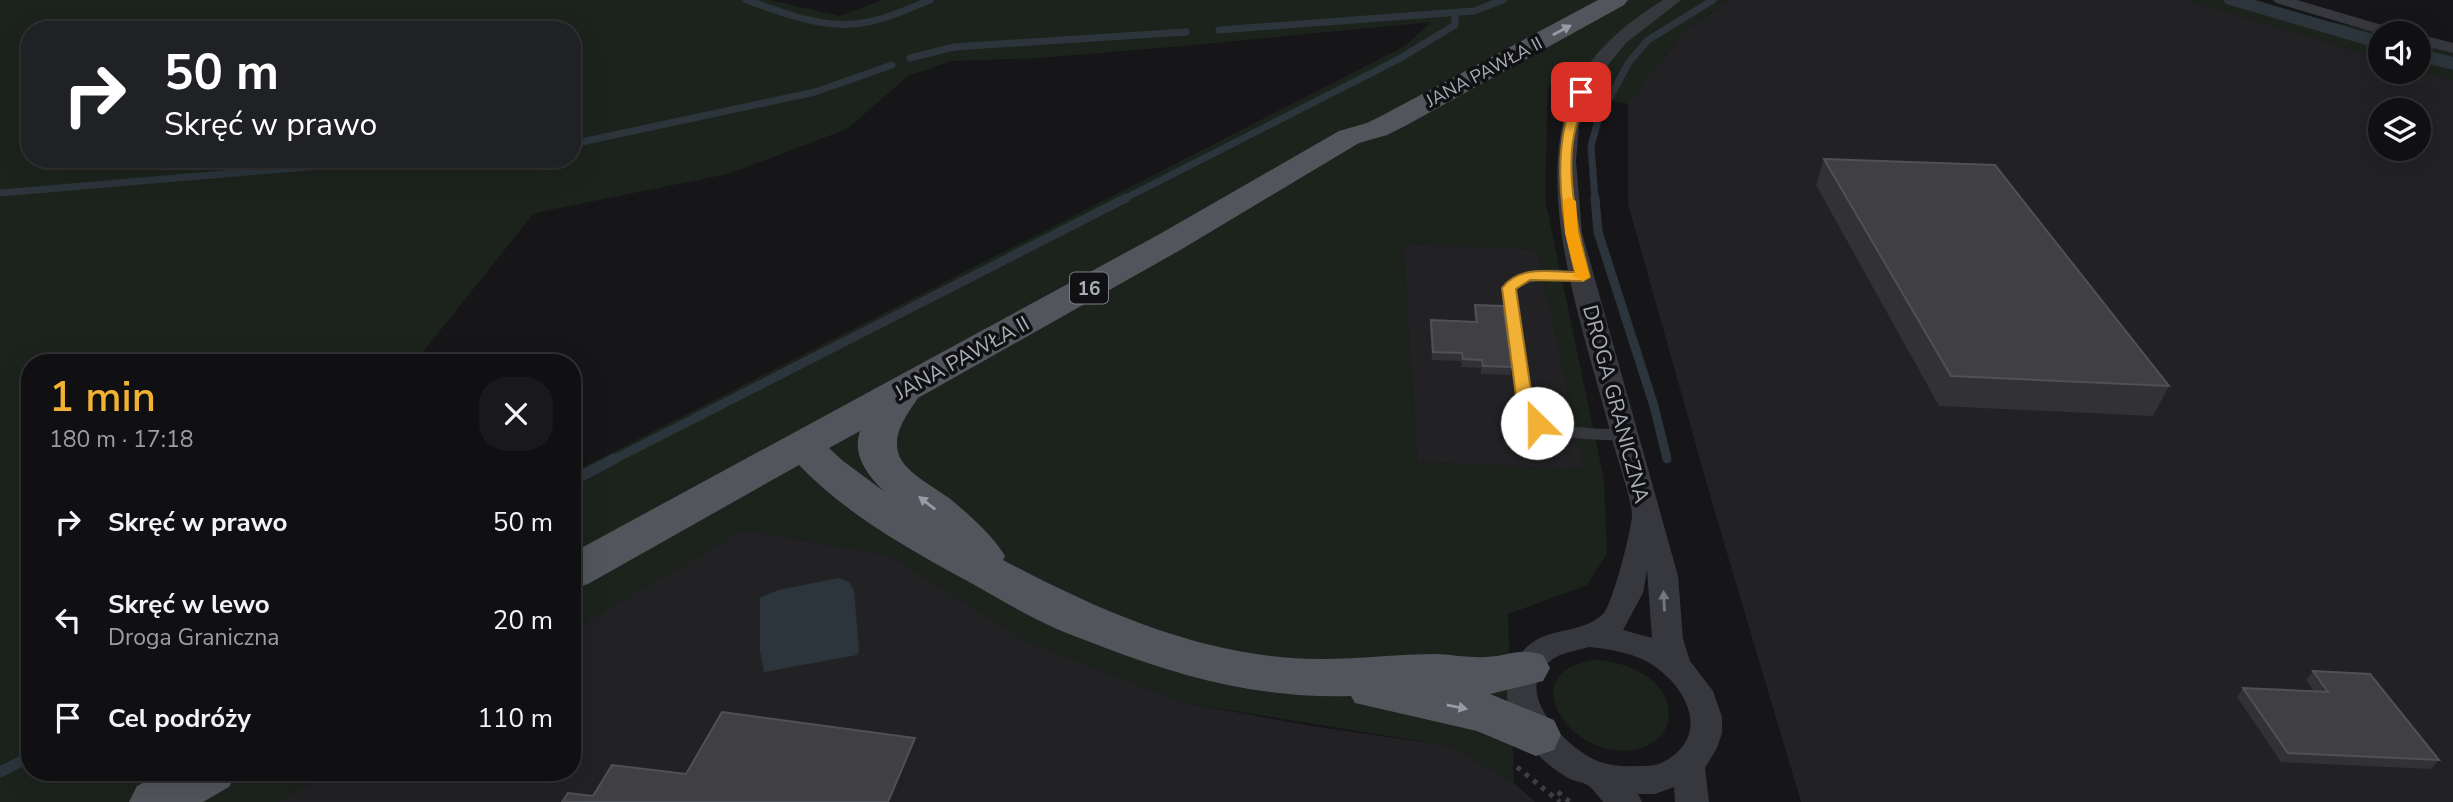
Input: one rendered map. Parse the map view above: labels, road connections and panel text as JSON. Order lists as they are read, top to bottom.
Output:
{
  "streets": {
    "main road": ["JANA PAWŁA II", "16"],
    "street": ["DROGA GRANICZNA"]
  },
  "page": {
    "turn": ["50 m", "Skręć w prawo"],
    "heading": ["1 min", "180 m · 17:18"],
    "list": [
      {
        "name": "Skręć w prawo",
        "value": "50 m"
      },
      {
        "name": "Skręć w lewo",
        "note": "Droga Graniczna",
        "value": "20 m"
      },
      {
        "name": "Cel podróży",
        "value": "110 m"
      }
    ]
  }
}
